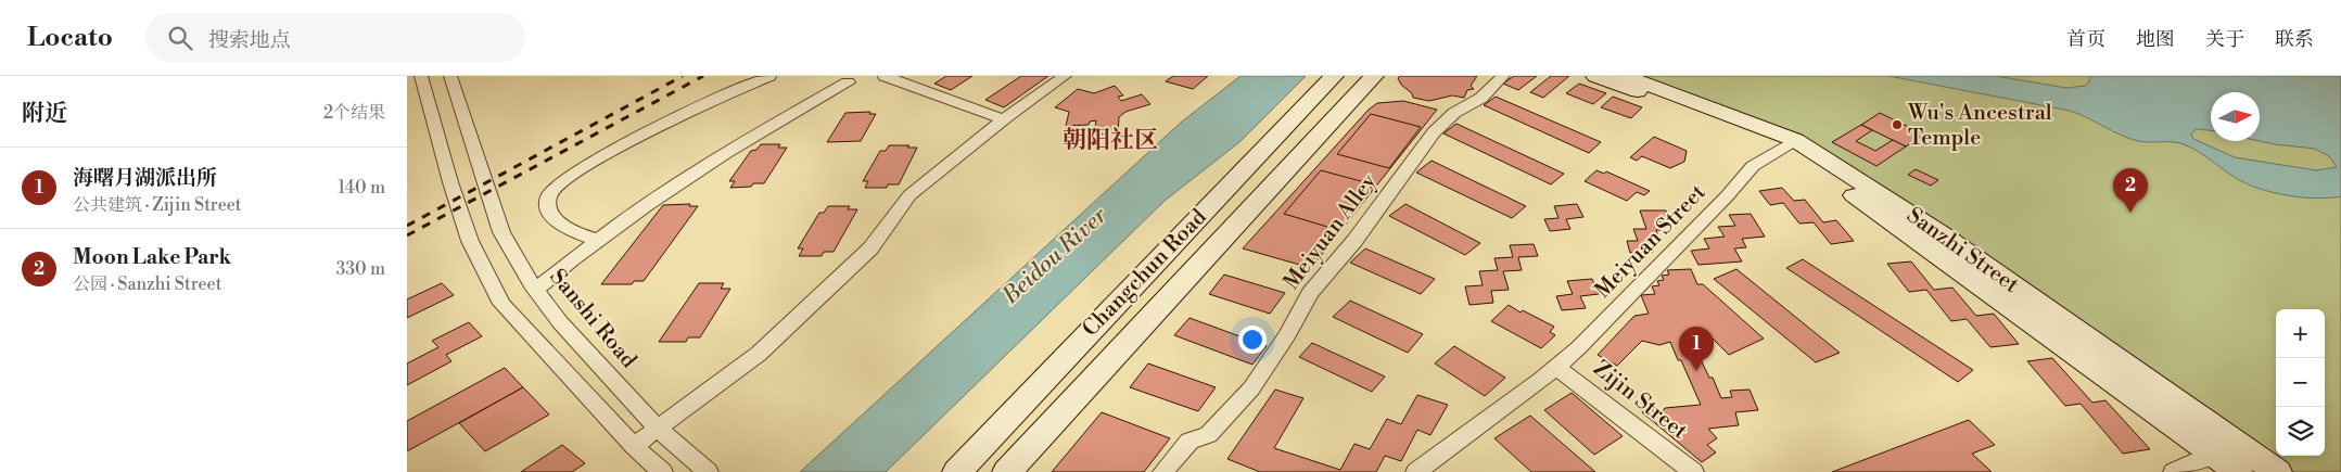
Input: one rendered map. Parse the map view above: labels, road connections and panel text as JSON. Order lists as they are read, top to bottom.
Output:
{
  "streets": {
    "main road": ["Sanzhi Street", "Changchun Road"],
    "street": [
      "Meiyuan Alley",
      "Meiyuan Street",
      "Sanshi Road",
      "Zijin Street"
    ]
  },
  "crossings": [
    ["Meiyuan Street", "Sanzhi Street"],
    ["Meiyuan Street", "Zijin Street"]
  ],
  "districts": ["朝阳社区"],
  "water": ["Beidou River"],
  "places": ["Wu's Ancestral Temple"],
  "north": "right",
  "page": {
    "header": "Locato",
    "search": "搜索地点",
    "nav": [
      "首页",
      "地图",
      "关于",
      "联系"
    ],
    "heading": ["附近", "2个结果"],
    "list": [
      {
        "mark": "1",
        "name": "海曙月湖派出所",
        "note": "公共建筑 · Zijin Street",
        "value": "140 m"
      },
      {
        "mark": "2",
        "name": "Moon Lake Park",
        "note": "公园 · Sanzhi Street",
        "value": "330 m"
      }
    ],
    "pins": ["2", "1"],
    "map_buttons": ["+", "−"]
  }
}
